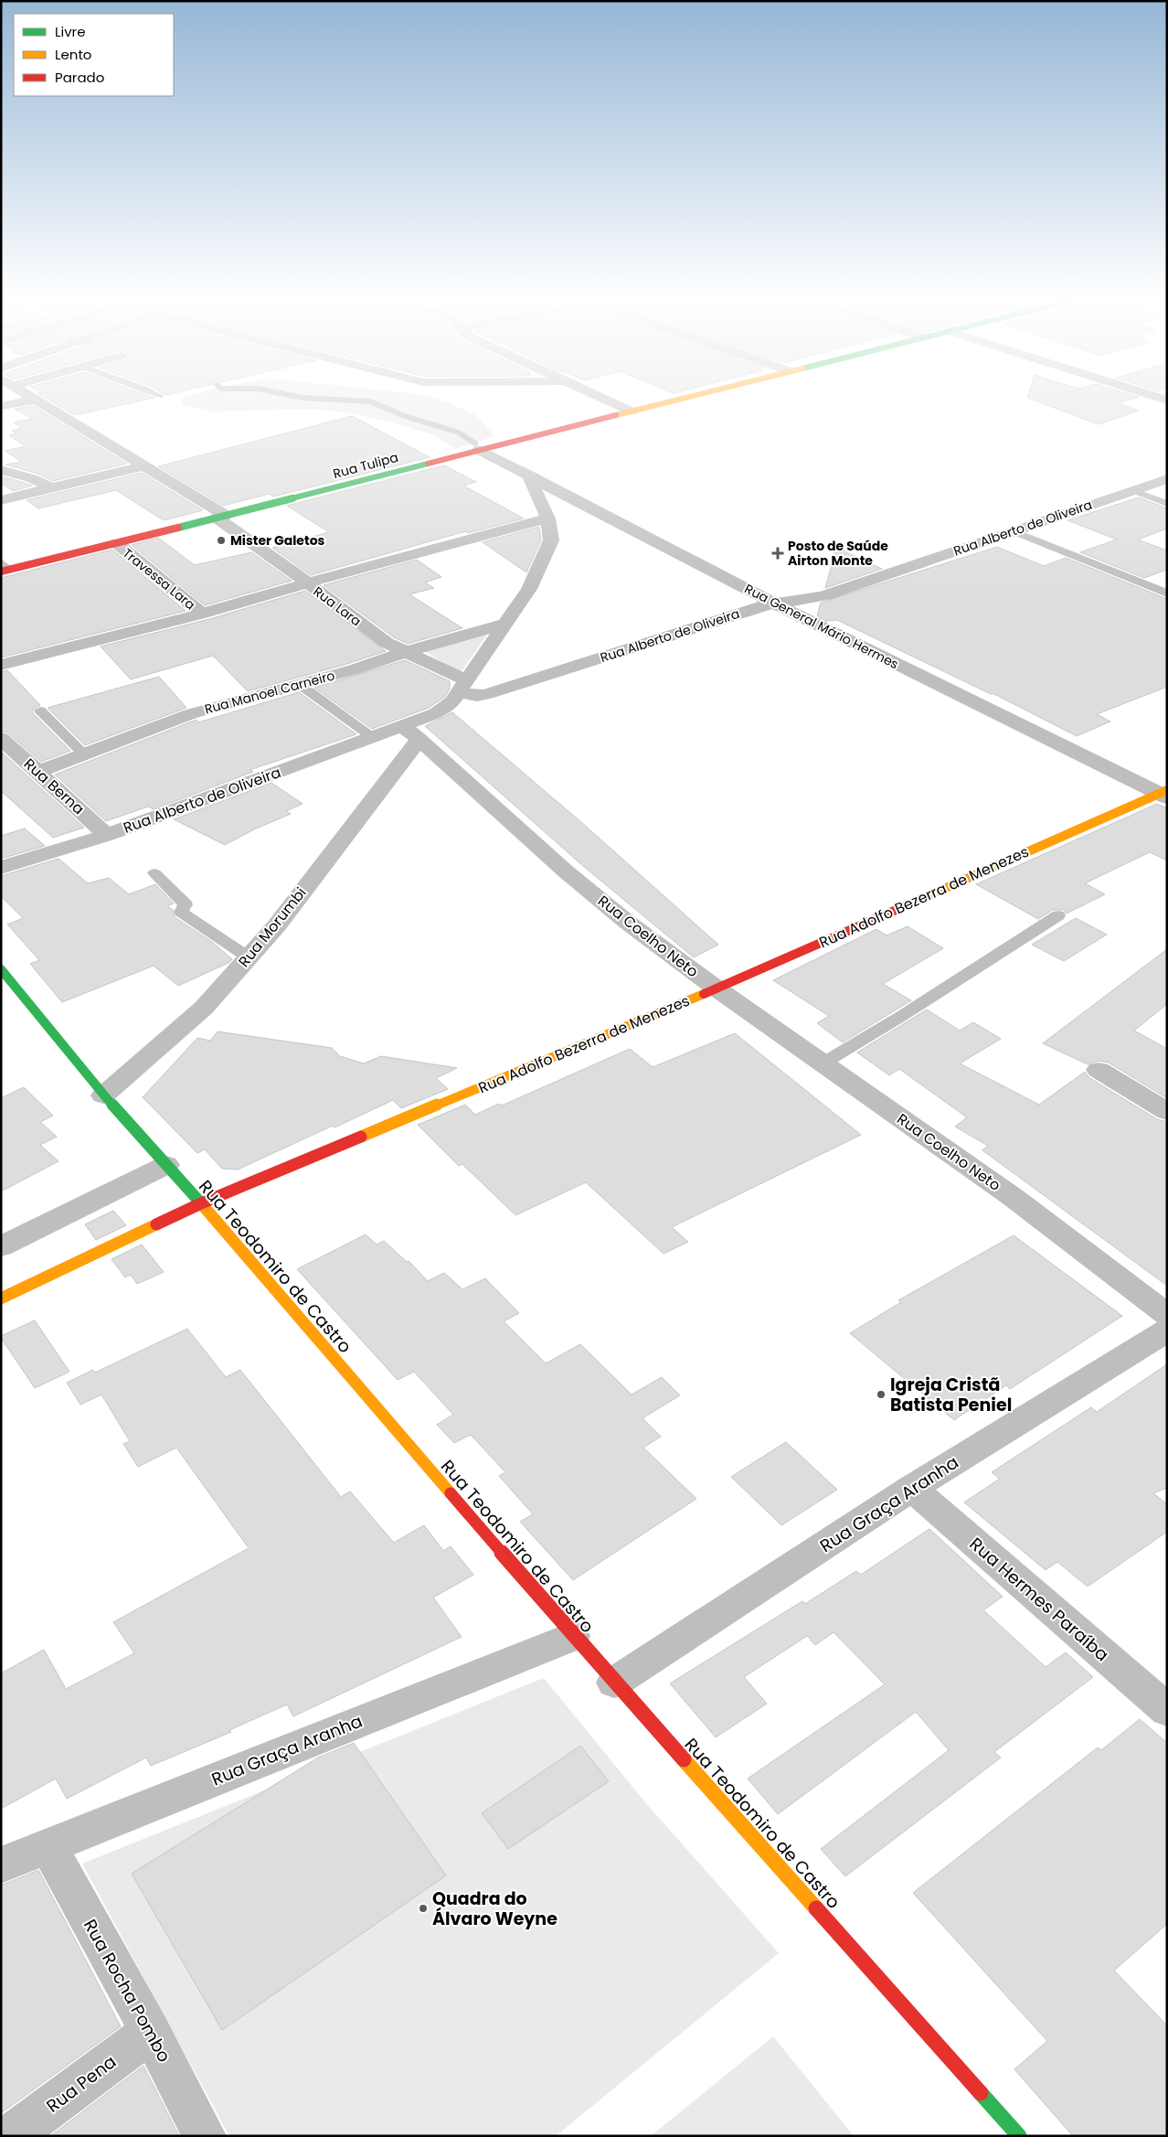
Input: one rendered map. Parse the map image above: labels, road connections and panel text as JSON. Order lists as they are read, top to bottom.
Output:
{
  "streets": {
    "street": [
      "Rua Tulipa",
      "Rua Alberto de Oliveira",
      "Travessa Lara",
      "Rua Lara",
      "Rua General Mário Hermes",
      "Rua Manoel Carneiro",
      "Rua Berna",
      "Rua Adolfo Bezerra de Menezes",
      "Rua Morumbi",
      "Rua Coelho Neto",
      "Rua Teodomiro de Castro",
      "Rua Graça Aranha",
      "Rua Hermes Paraíba",
      "Rua Rocha Pombo",
      "Rua Pena"
    ]
  },
  "crossings": [
    ["Rua Tulipa", "Travessa Lara"],
    ["Rua Tulipa", "Rua Lara"],
    ["Rua Tulipa", "Rua General Mário Hermes"],
    ["Rua Alberto de Oliveira", "Rua Lara"],
    ["Rua Alberto de Oliveira", "Rua General Mário Hermes"],
    ["Rua Alberto de Oliveira", "Rua Berna"],
    ["Rua Alberto de Oliveira", "Rua Morumbi"],
    ["Rua Alberto de Oliveira", "Rua Coelho Neto"],
    ["Rua Lara", "Rua Manoel Carneiro"],
    ["Rua General Mário Hermes", "Rua Adolfo Bezerra de Menezes"],
    ["Rua Manoel Carneiro", "Rua Berna"],
    ["Rua Adolfo Bezerra de Menezes", "Rua Coelho Neto"],
    ["Rua Adolfo Bezerra de Menezes", "Rua Teodomiro de Castro"],
    ["Rua Morumbi", "Rua Coelho Neto"],
    ["Rua Morumbi", "Rua Teodomiro de Castro"],
    ["Rua Teodomiro de Castro", "Rua Graça Aranha"],
    ["Rua Graça Aranha", "Rua Hermes Paraíba"],
    ["Rua Graça Aranha", "Rua Rocha Pombo"],
    ["Rua Rocha Pombo", "Rua Pena"]
  ],
  "places": {
    "other": ["Mister Galetos", "Igreja Cristã Batista Peniel", "Quadra do Álvaro Weyne"],
    "health": ["Posto de Saúde Airton Monte"]
  },
  "legend": ["Livre", "Lento", "Parado"]
}
